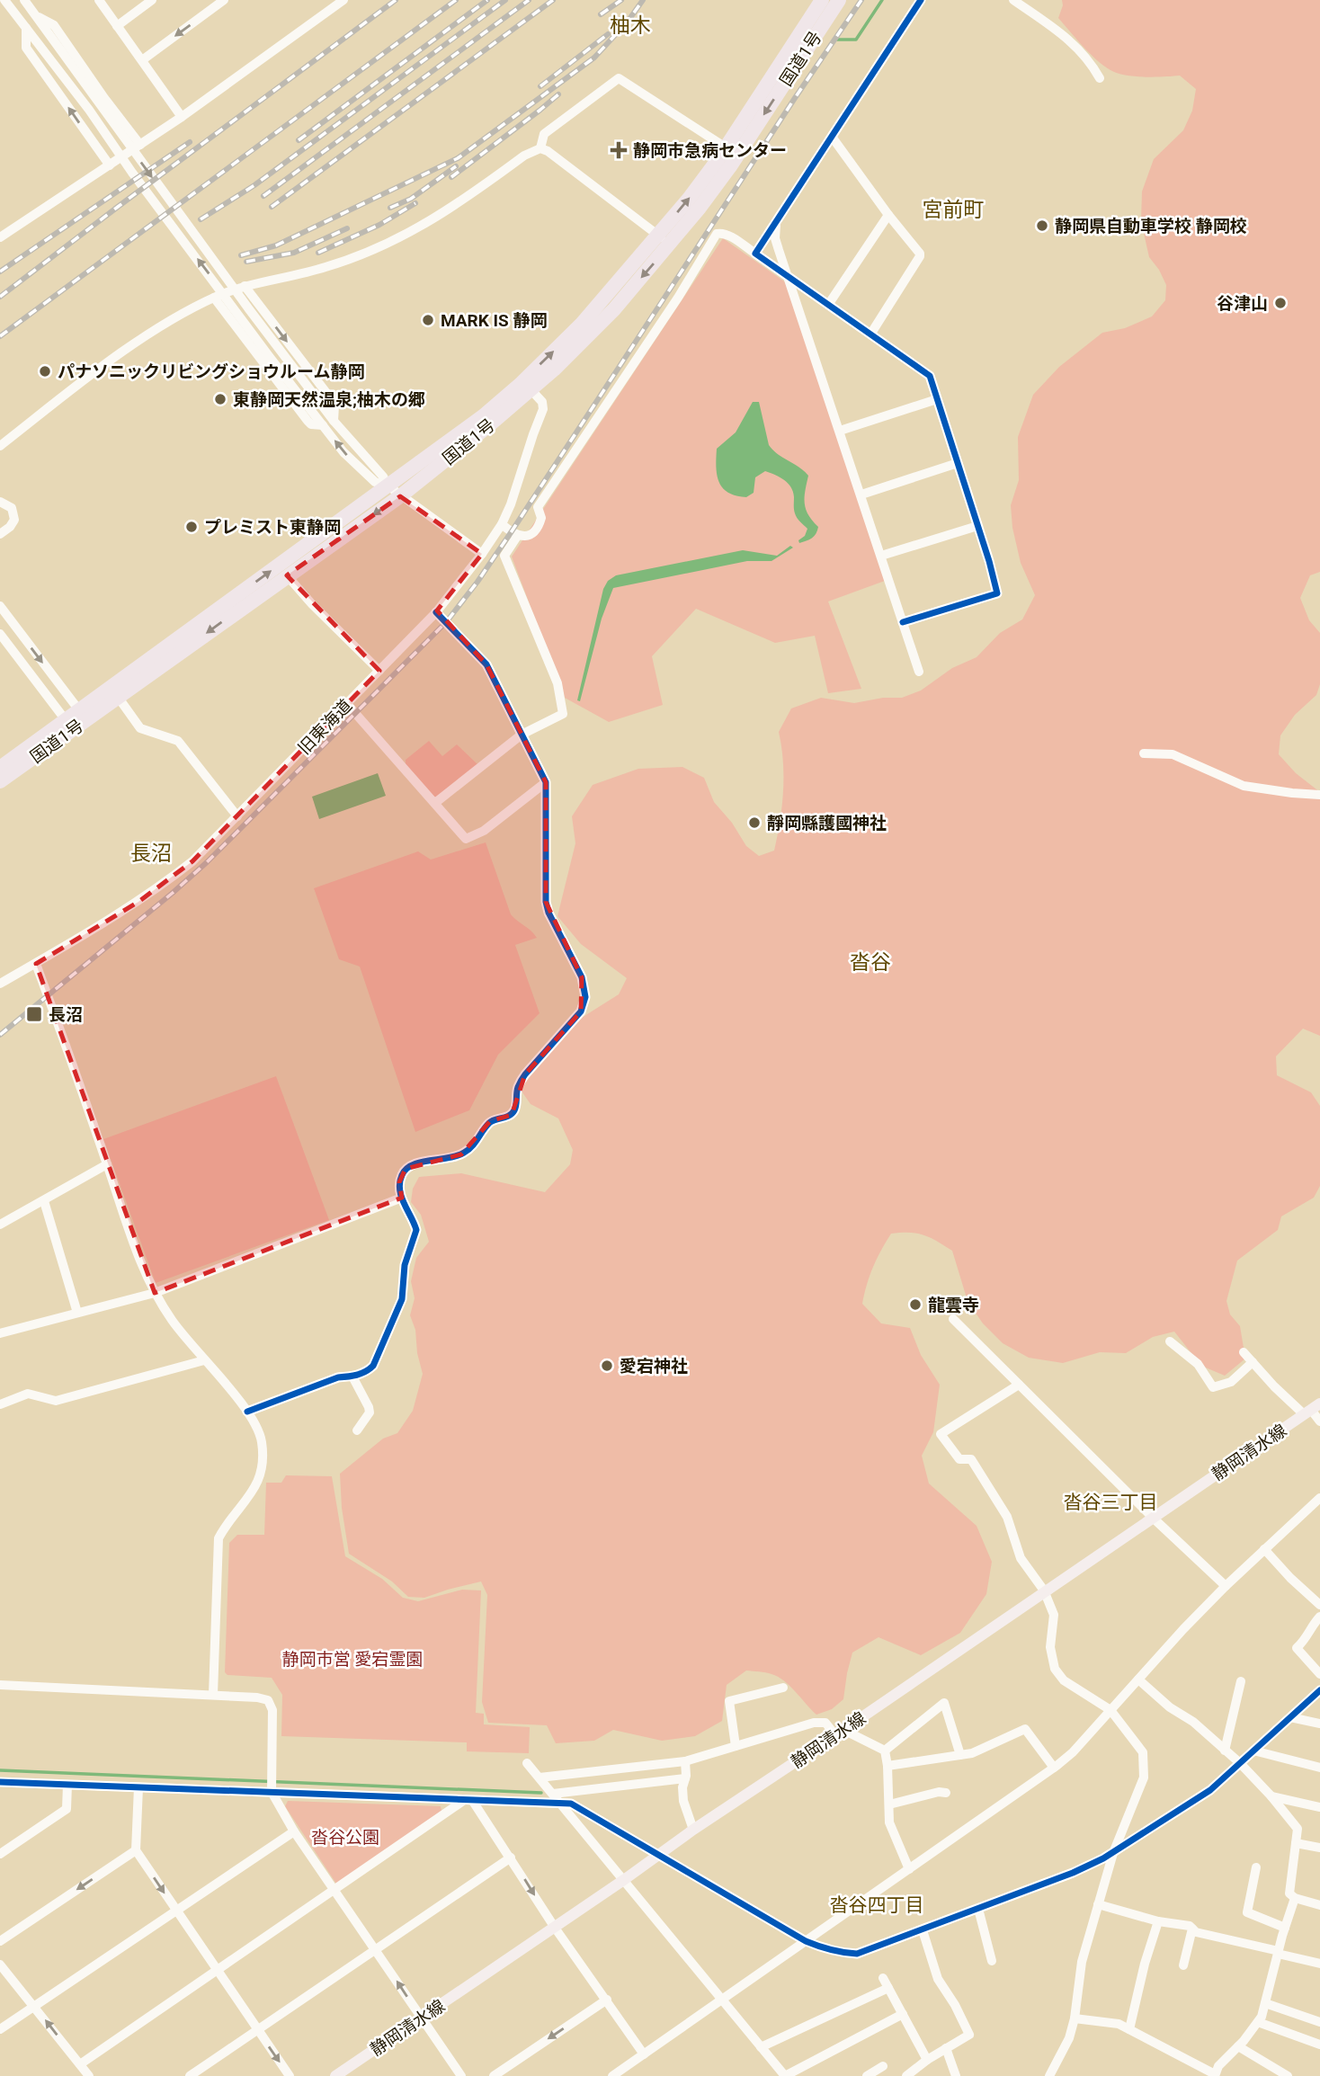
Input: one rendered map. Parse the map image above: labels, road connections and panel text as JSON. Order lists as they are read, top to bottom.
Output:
{
  "streets": {
    "highway": ["国道1号"],
    "main road": ["静岡清水線"],
    "street": ["旧東海道"]
  },
  "crossings": [
    ["国道1号", "旧東海道"]
  ],
  "districts": [
    "柚木",
    "宮前町",
    "長沼",
    "沓谷",
    "沓谷三丁目",
    "沓谷四丁目"
  ],
  "parks": ["静岡市営 愛宕霊園", "沓谷公園"],
  "places": {
    "health": ["静岡市急病センター"],
    "other": [
      "静岡県自動車学校 静岡校",
      "谷津山",
      "MARK IS 静岡",
      "パナソニックリビングショウルーム静岡",
      "東静岡天然温泉;柚木の郷",
      "プレミスト東静岡",
      "靜岡縣護國神社",
      "龍雲寺",
      "愛宕神社"
    ],
    "transit": ["長沼"]
  }
}
